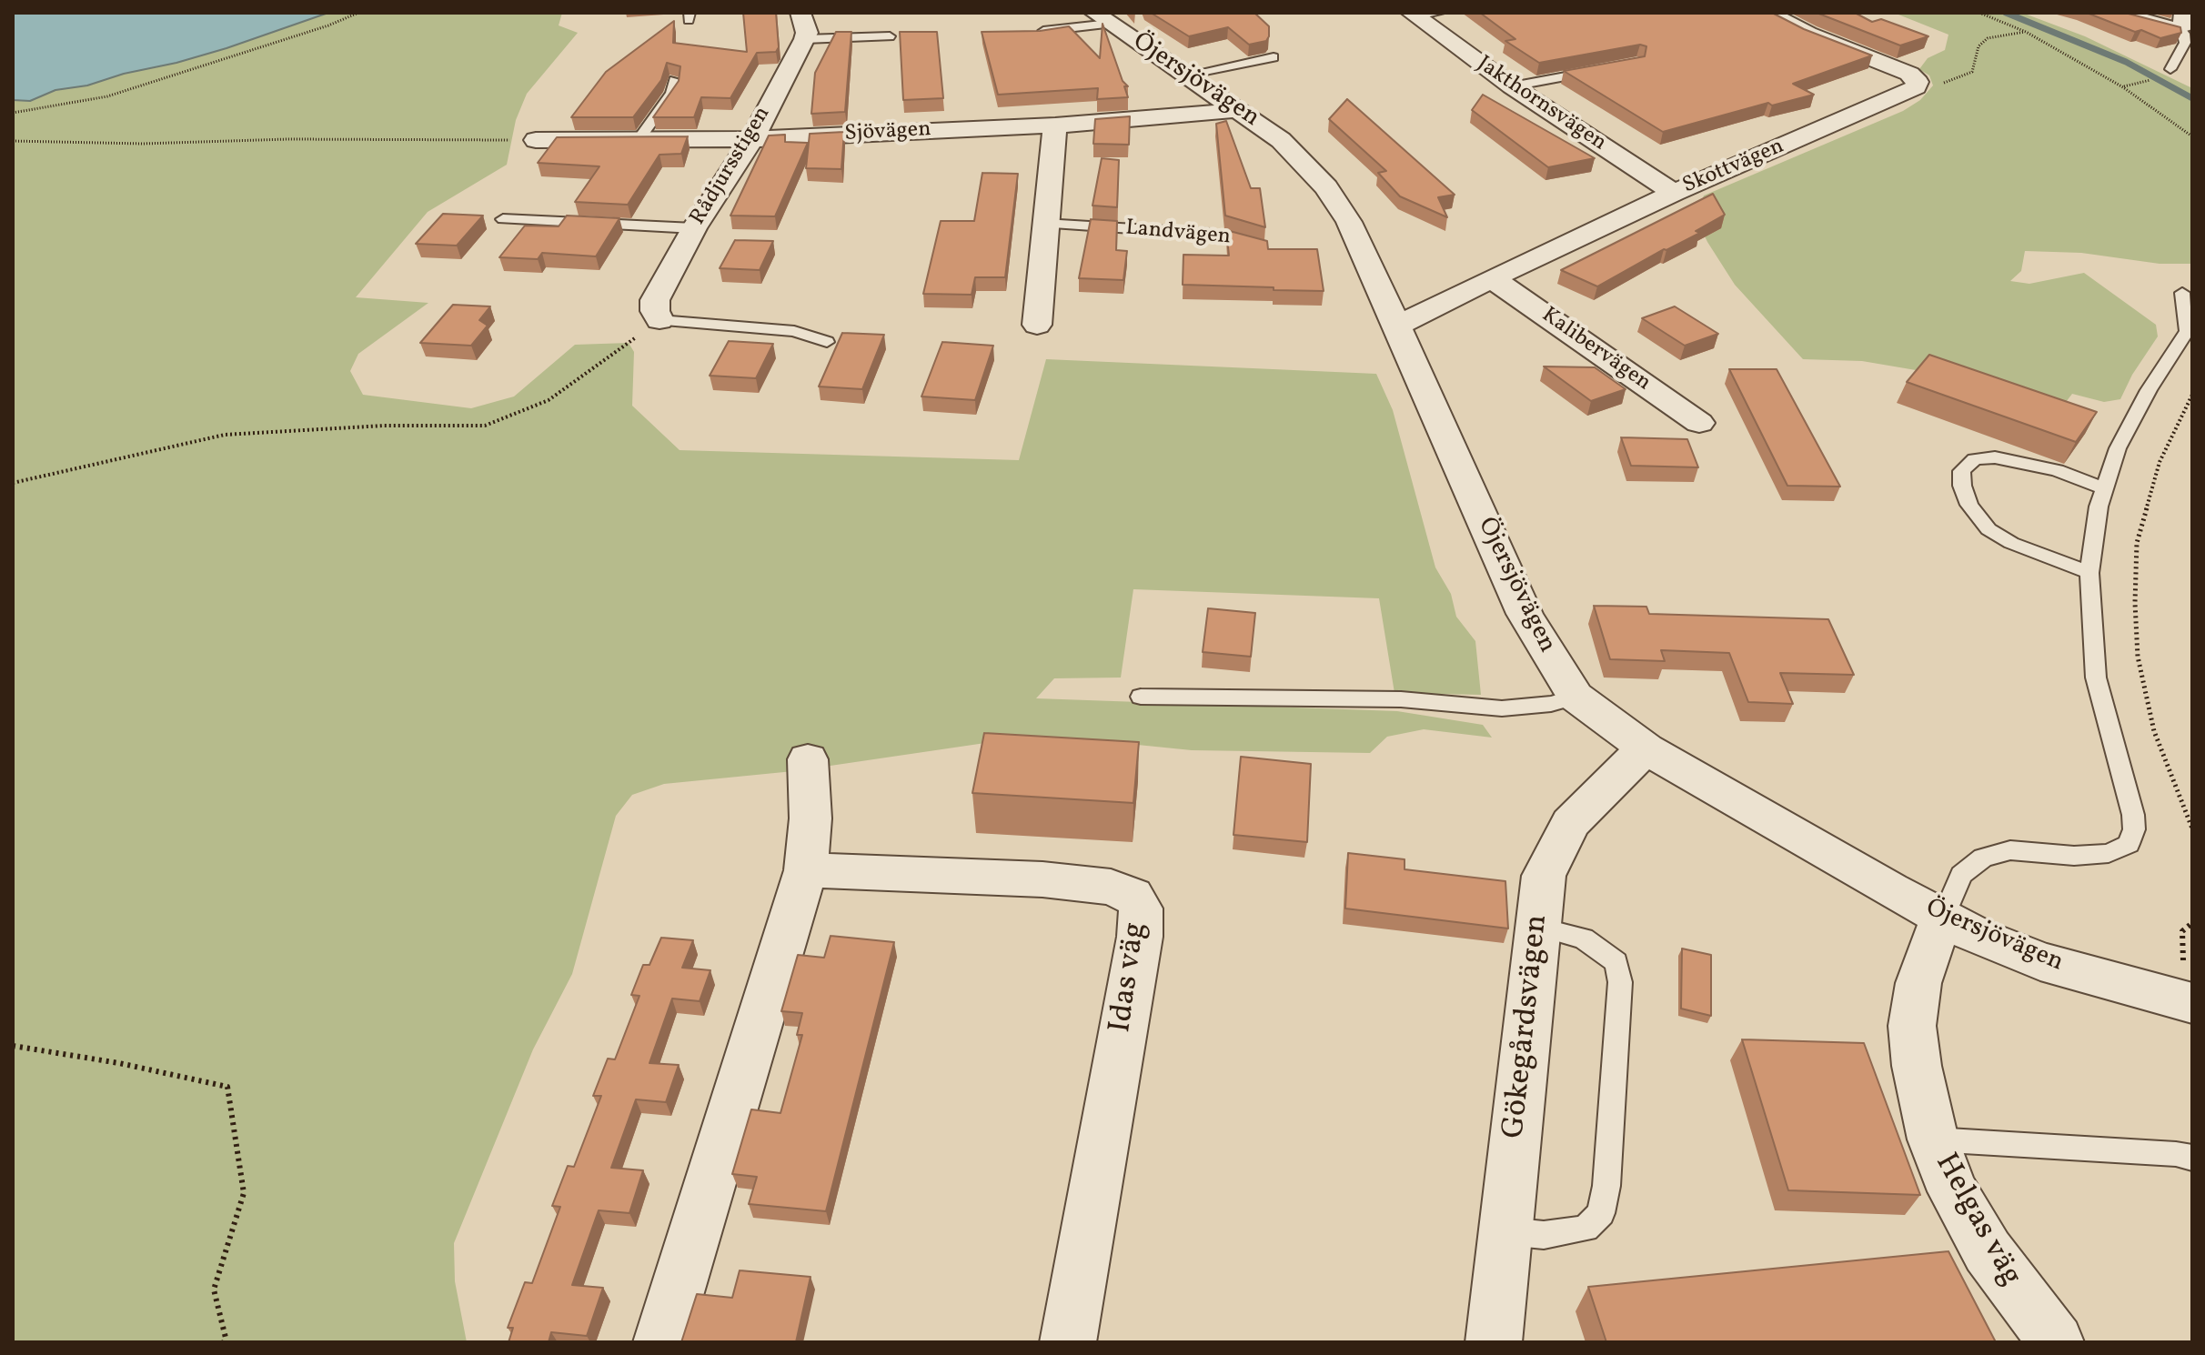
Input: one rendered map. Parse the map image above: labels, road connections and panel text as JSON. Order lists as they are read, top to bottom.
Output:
{
  "streets": {
    "street": [
      "Öjersjövägen",
      "Jakthornsvägen",
      "Sjövägen",
      "Rådjursstigen",
      "Skottvägen",
      "Kalibervägen",
      "Idas väg",
      "Gökegårdsvägen",
      "Helgas väg"
    ],
    "lane": ["Landvägen"]
  },
  "crossings": [
    ["Öjersjövägen", "Sjövägen"],
    ["Öjersjövägen", "Skottvägen"],
    ["Öjersjövägen", "Gökegårdsvägen"],
    ["Öjersjövägen", "Helgas väg"],
    ["Jakthornsvägen", "Skottvägen"],
    ["Sjövägen", "Rådjursstigen"],
    ["Skottvägen", "Kalibervägen"]
  ]
}
